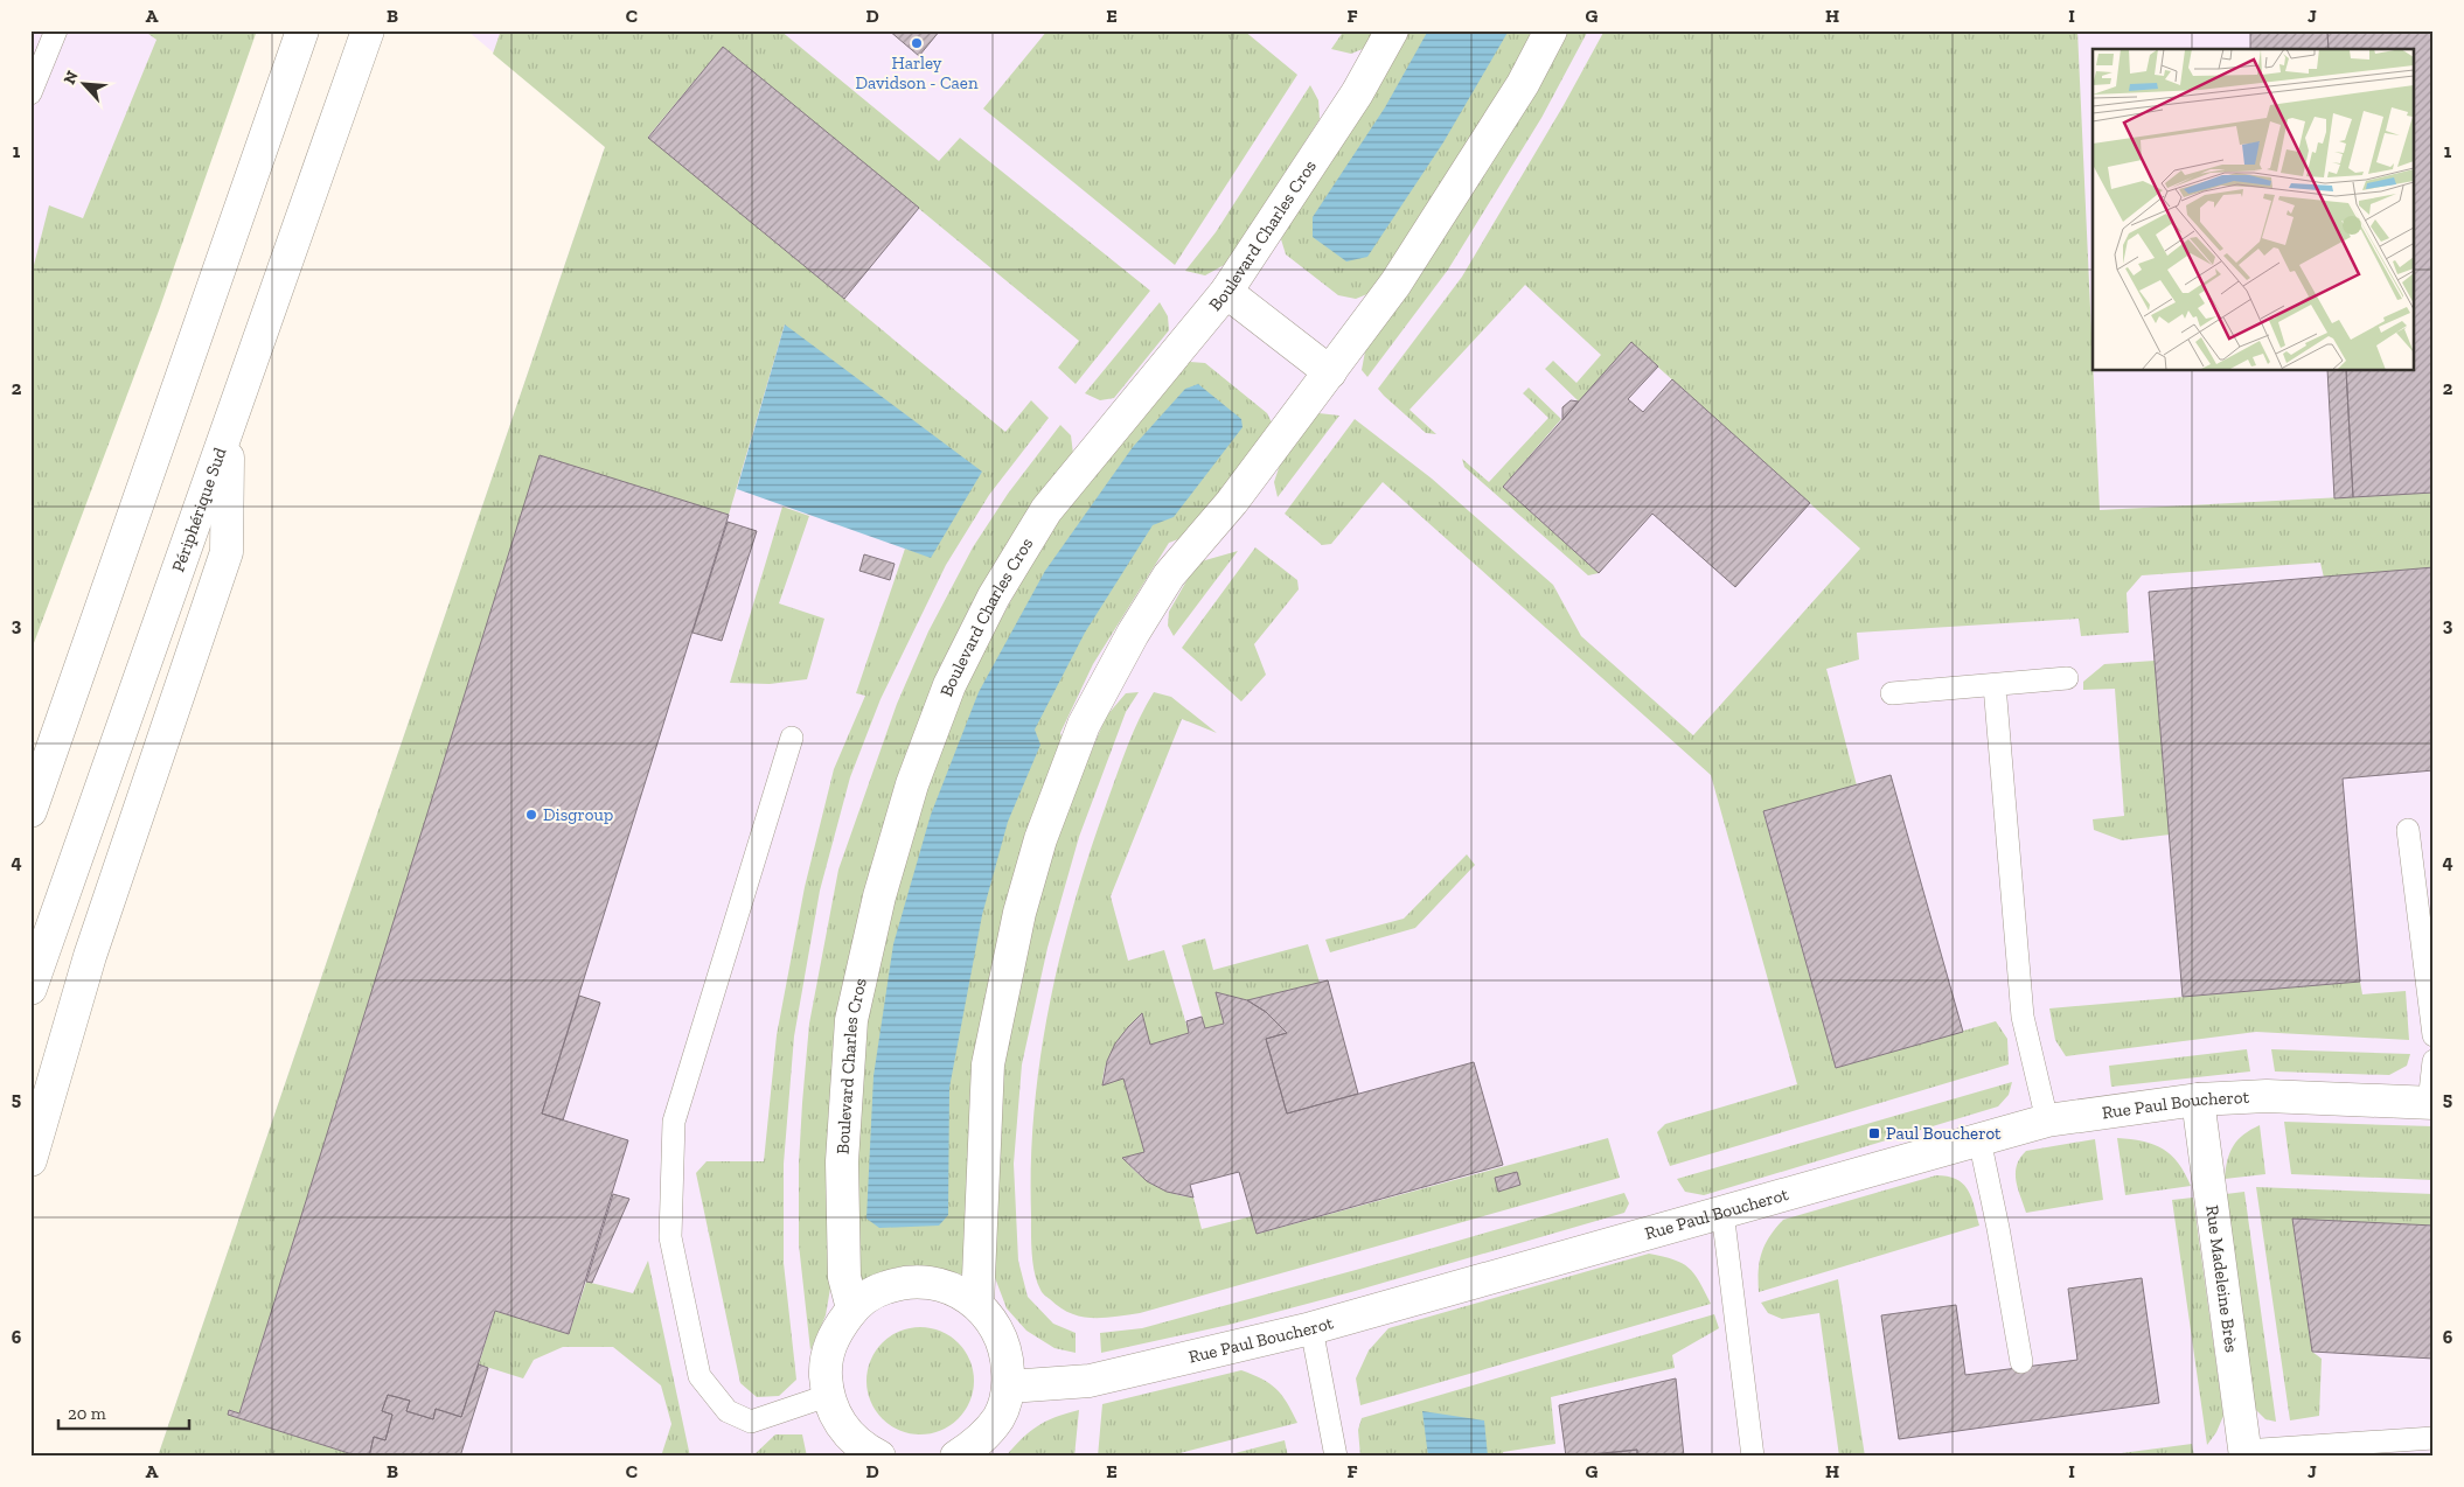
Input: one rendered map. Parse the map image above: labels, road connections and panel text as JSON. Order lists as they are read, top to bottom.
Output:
{
  "streets": {
    "main road": [
      "Boulevard Charles Cros",
      "Périphérique Sud",
      "Rue Paul Boucherot",
      "Rue Madeleine Brès"
    ]
  },
  "crossings": [
    ["Rue Paul Boucherot", "Rue Madeleine Brès"]
  ],
  "places": {
    "other": ["Harley Davidson - Caen", "Disgroup"],
    "transit": ["Paul Boucherot"]
  },
  "scale_bar": "20 m",
  "north": "top left",
  "grid": {
    "columns": [
      "A",
      "B",
      "C",
      "D",
      "E",
      "F",
      "G",
      "H",
      "I",
      "J"
    ],
    "rows": [
      "1",
      "2",
      "3",
      "4",
      "5",
      "6"
    ]
  }
}
